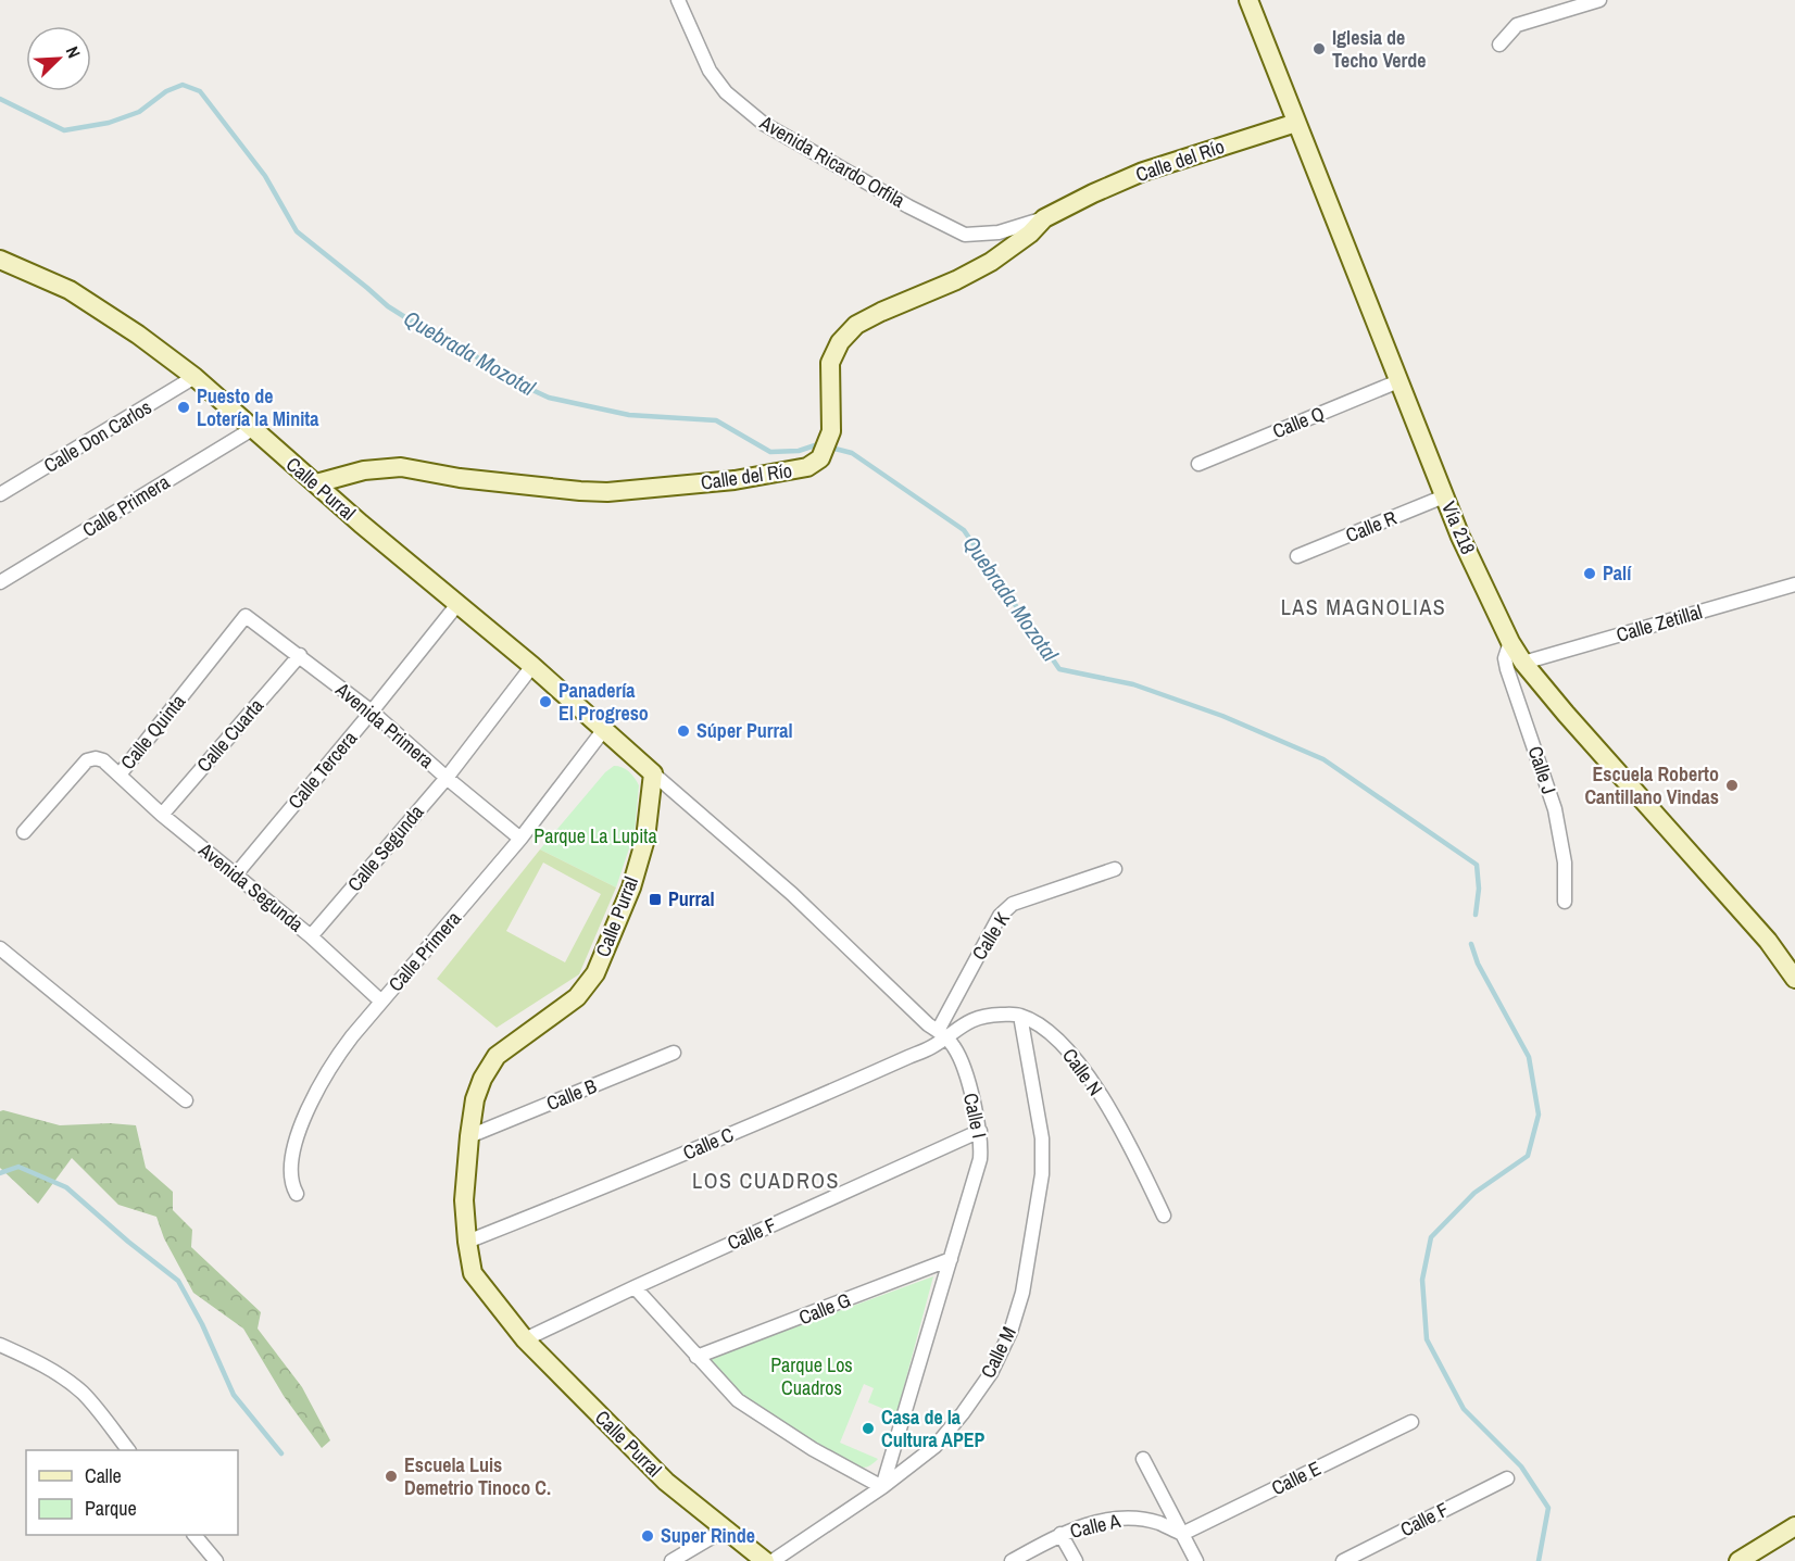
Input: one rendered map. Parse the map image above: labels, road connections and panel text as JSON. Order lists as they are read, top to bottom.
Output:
{
  "streets": {
    "street": [
      "Calle del Río",
      "Avenida Ricardo Orfila",
      "Calle Q",
      "Calle Don Carlos",
      "Calle Purral",
      "Calle Primera",
      "Calle R",
      "Vía 218",
      "Calle Zetillal",
      "Avenida Primera",
      "Calle Quinta",
      "Calle Cuarta",
      "Calle Tercera",
      "Calle J",
      "Calle Segunda",
      "Avenida Segunda",
      "Calle K",
      "Calle N",
      "Calle B",
      "Calle I",
      "Calle C",
      "Calle F",
      "Calle G",
      "Calle M",
      "Calle E",
      "Calle A"
    ]
  },
  "crossings": [
    ["Calle del Río", "Avenida Ricardo Orfila"],
    ["Calle del Río", "Calle Purral"],
    ["Calle del Río", "Vía 218"],
    ["Calle Q", "Vía 218"],
    ["Calle Don Carlos", "Calle Purral"],
    ["Calle Purral", "Calle Primera"],
    ["Calle Purral", "Calle Tercera"],
    ["Calle Purral", "Calle Segunda"],
    ["Calle Purral", "Calle B"],
    ["Calle Purral", "Calle I"],
    ["Calle Purral", "Calle C"],
    ["Calle Purral", "Calle F"],
    ["Calle Primera", "Avenida Primera"],
    ["Calle Primera", "Avenida Segunda"],
    ["Calle R", "Vía 218"],
    ["Vía 218", "Calle Zetillal"],
    ["Vía 218", "Calle J"],
    ["Avenida Primera", "Calle Quinta"],
    ["Avenida Primera", "Calle Cuarta"],
    ["Avenida Primera", "Calle Tercera"],
    ["Avenida Primera", "Calle Segunda"],
    ["Calle Quinta", "Avenida Segunda"],
    ["Calle Cuarta", "Avenida Segunda"],
    ["Calle Tercera", "Avenida Segunda"],
    ["Calle Segunda", "Avenida Segunda"],
    ["Calle K", "Calle I"],
    ["Calle K", "Calle C"],
    ["Calle N", "Calle M"],
    ["Calle I", "Calle C"],
    ["Calle I", "Calle F"],
    ["Calle I", "Calle G"],
    ["Calle I", "Calle M"],
    ["Calle E", "Calle A"]
  ],
  "districts": ["LAS MAGNOLIAS", "LOS CUADROS"],
  "water": ["Quebrada Mozotal"],
  "parks": ["Parque La Lupita", "Parque Los Cuadros"],
  "places": {
    "other": [
      "Iglesia de Techo Verde",
      "Puesto de Lotería la Minita",
      "Palí",
      "Panadería El Progreso",
      "Súper Purral",
      "Escuela Roberto Cantillano Vindas",
      "Casa de la Cultura APEP",
      "Escuela Luis Demetrio Tinoco C.",
      "Super Rinde"
    ],
    "transit": ["Purral"]
  },
  "legend": ["Calle", "Parque"],
  "north": "top right"
}
